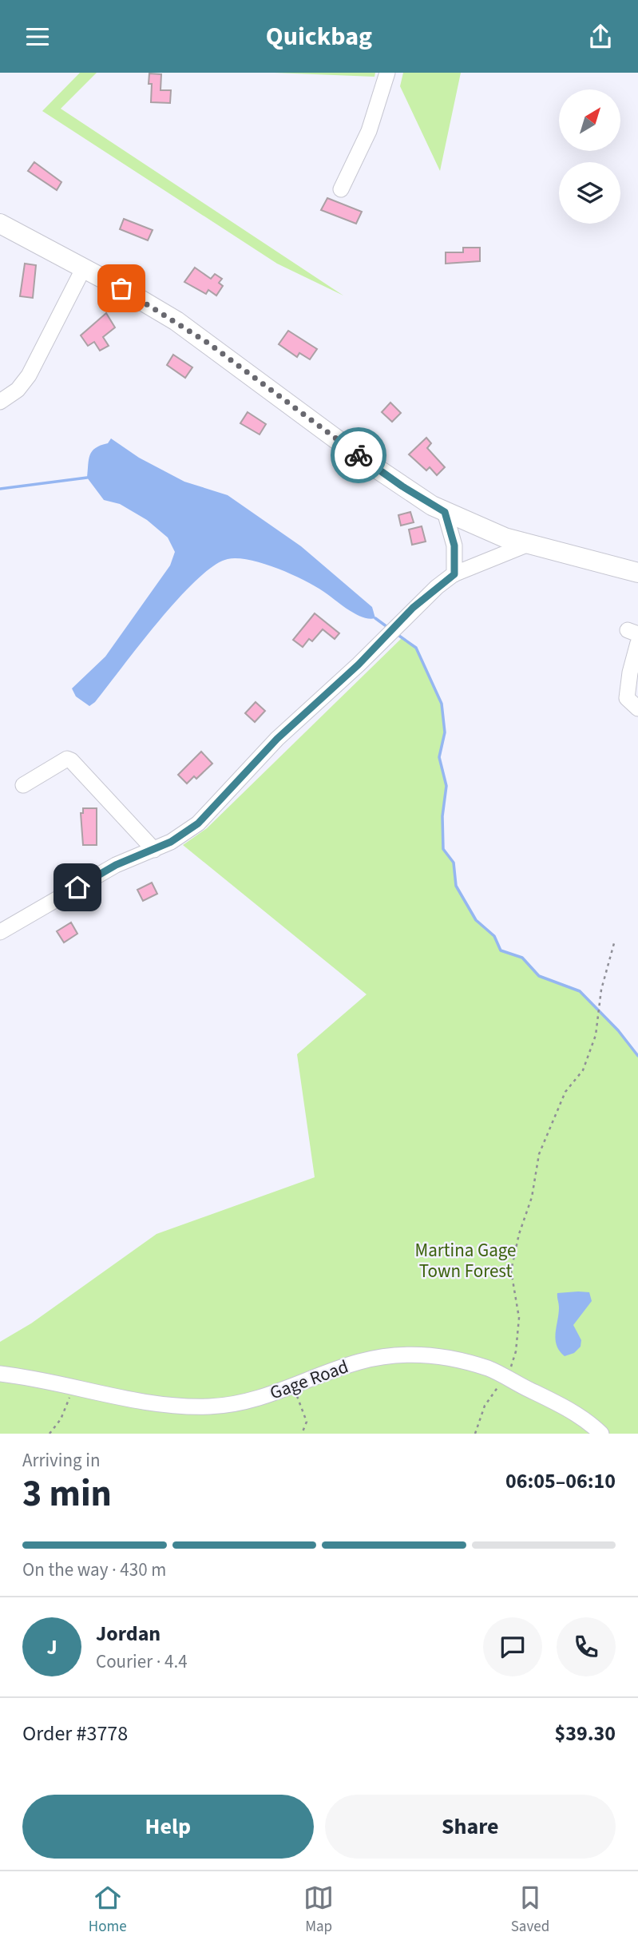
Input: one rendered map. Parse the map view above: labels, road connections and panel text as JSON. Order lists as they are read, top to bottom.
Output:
{
  "streets": {
    "street": ["Gage Road"]
  },
  "parks": ["Martina Gage Town Forest"],
  "north": "top right",
  "page": {
    "header": "Quickbag",
    "heading": ["3 min", "Arriving in", "06:05–06:10"],
    "panel": [
      "Jordan",
      "Courier · 4.4",
      "Order #3778",
      "$39.30"
    ],
    "bar": "On the way · 430 m",
    "round": "J",
    "buttons": ["Help", "Share"],
    "tabs": ["Home", "Map", "Saved"]
  }
}
